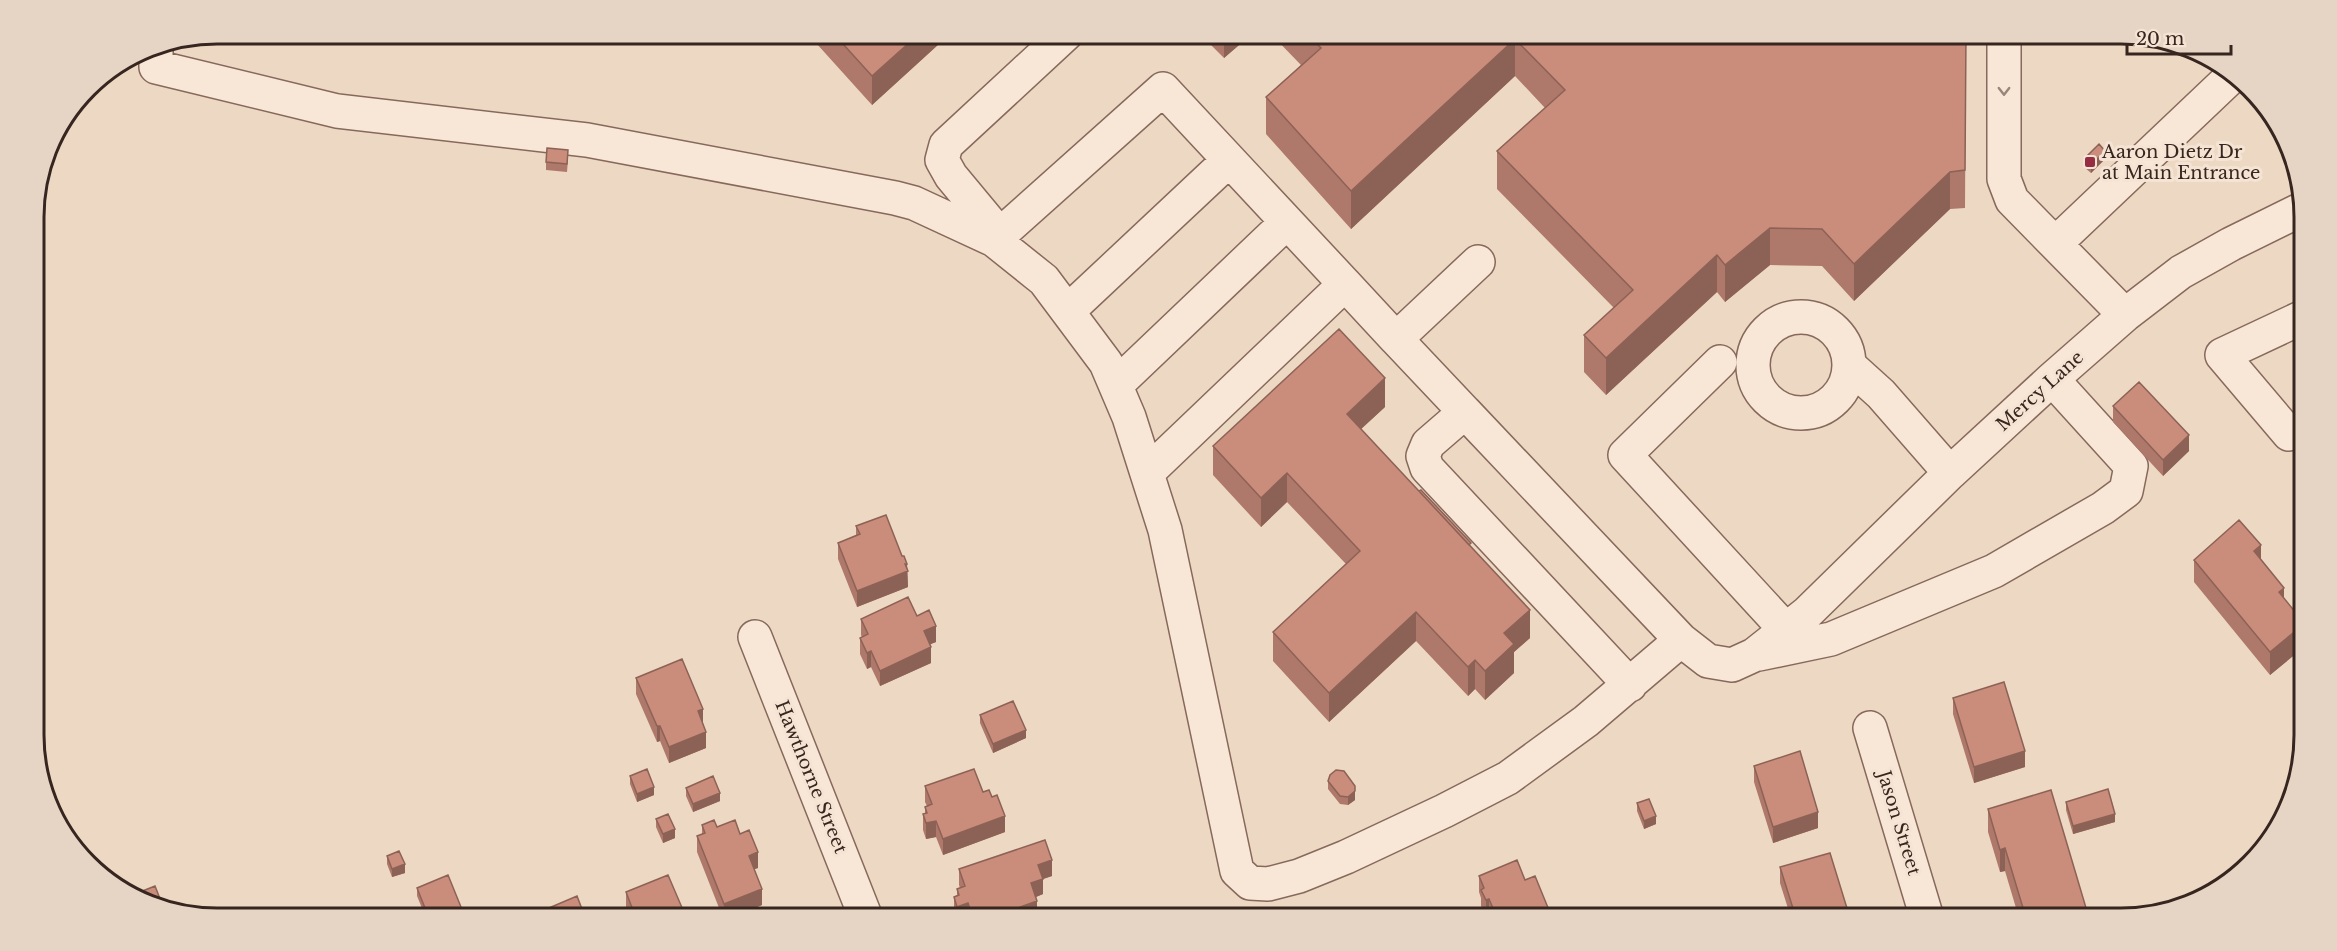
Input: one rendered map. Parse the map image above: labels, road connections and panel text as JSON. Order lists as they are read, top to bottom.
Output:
{
  "streets": {
    "street": ["Mercy Lane", "Hawthorne Street", "Jason Street"]
  },
  "places": {
    "transit": ["Aaron Dietz Dr at Main Entrance"]
  },
  "scale_bar": "20 m"
}
